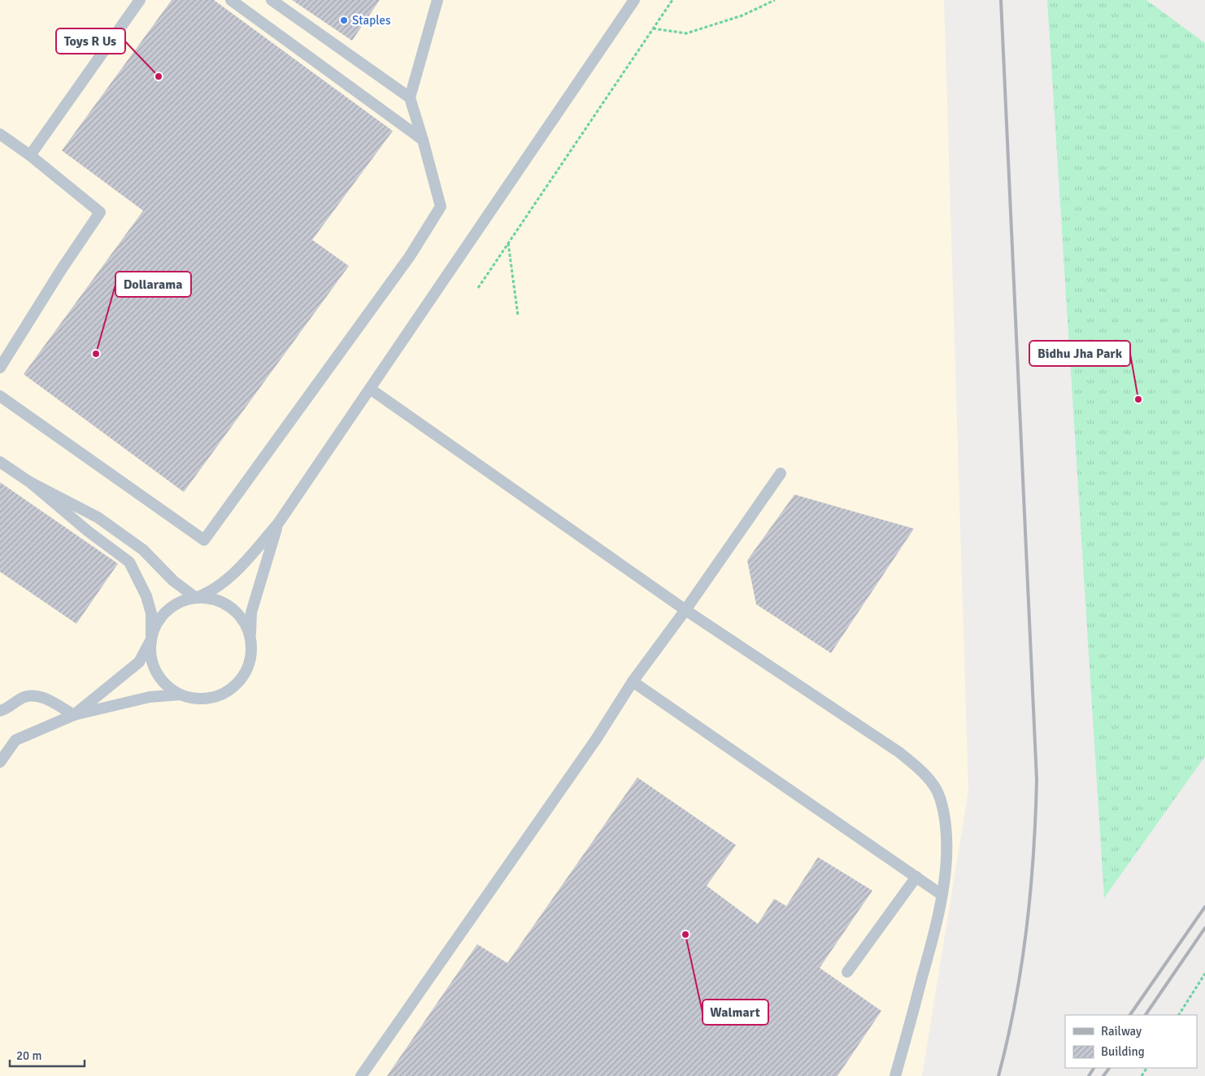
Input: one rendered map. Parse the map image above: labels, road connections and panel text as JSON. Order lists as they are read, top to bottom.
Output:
{
  "places": [
    "Staples",
    "Toys R Us",
    "Dollarama",
    "Bidhu Jha Park",
    "Walmart"
  ],
  "legend": ["Railway", "Building"],
  "scale_bar": "20 m"
}
